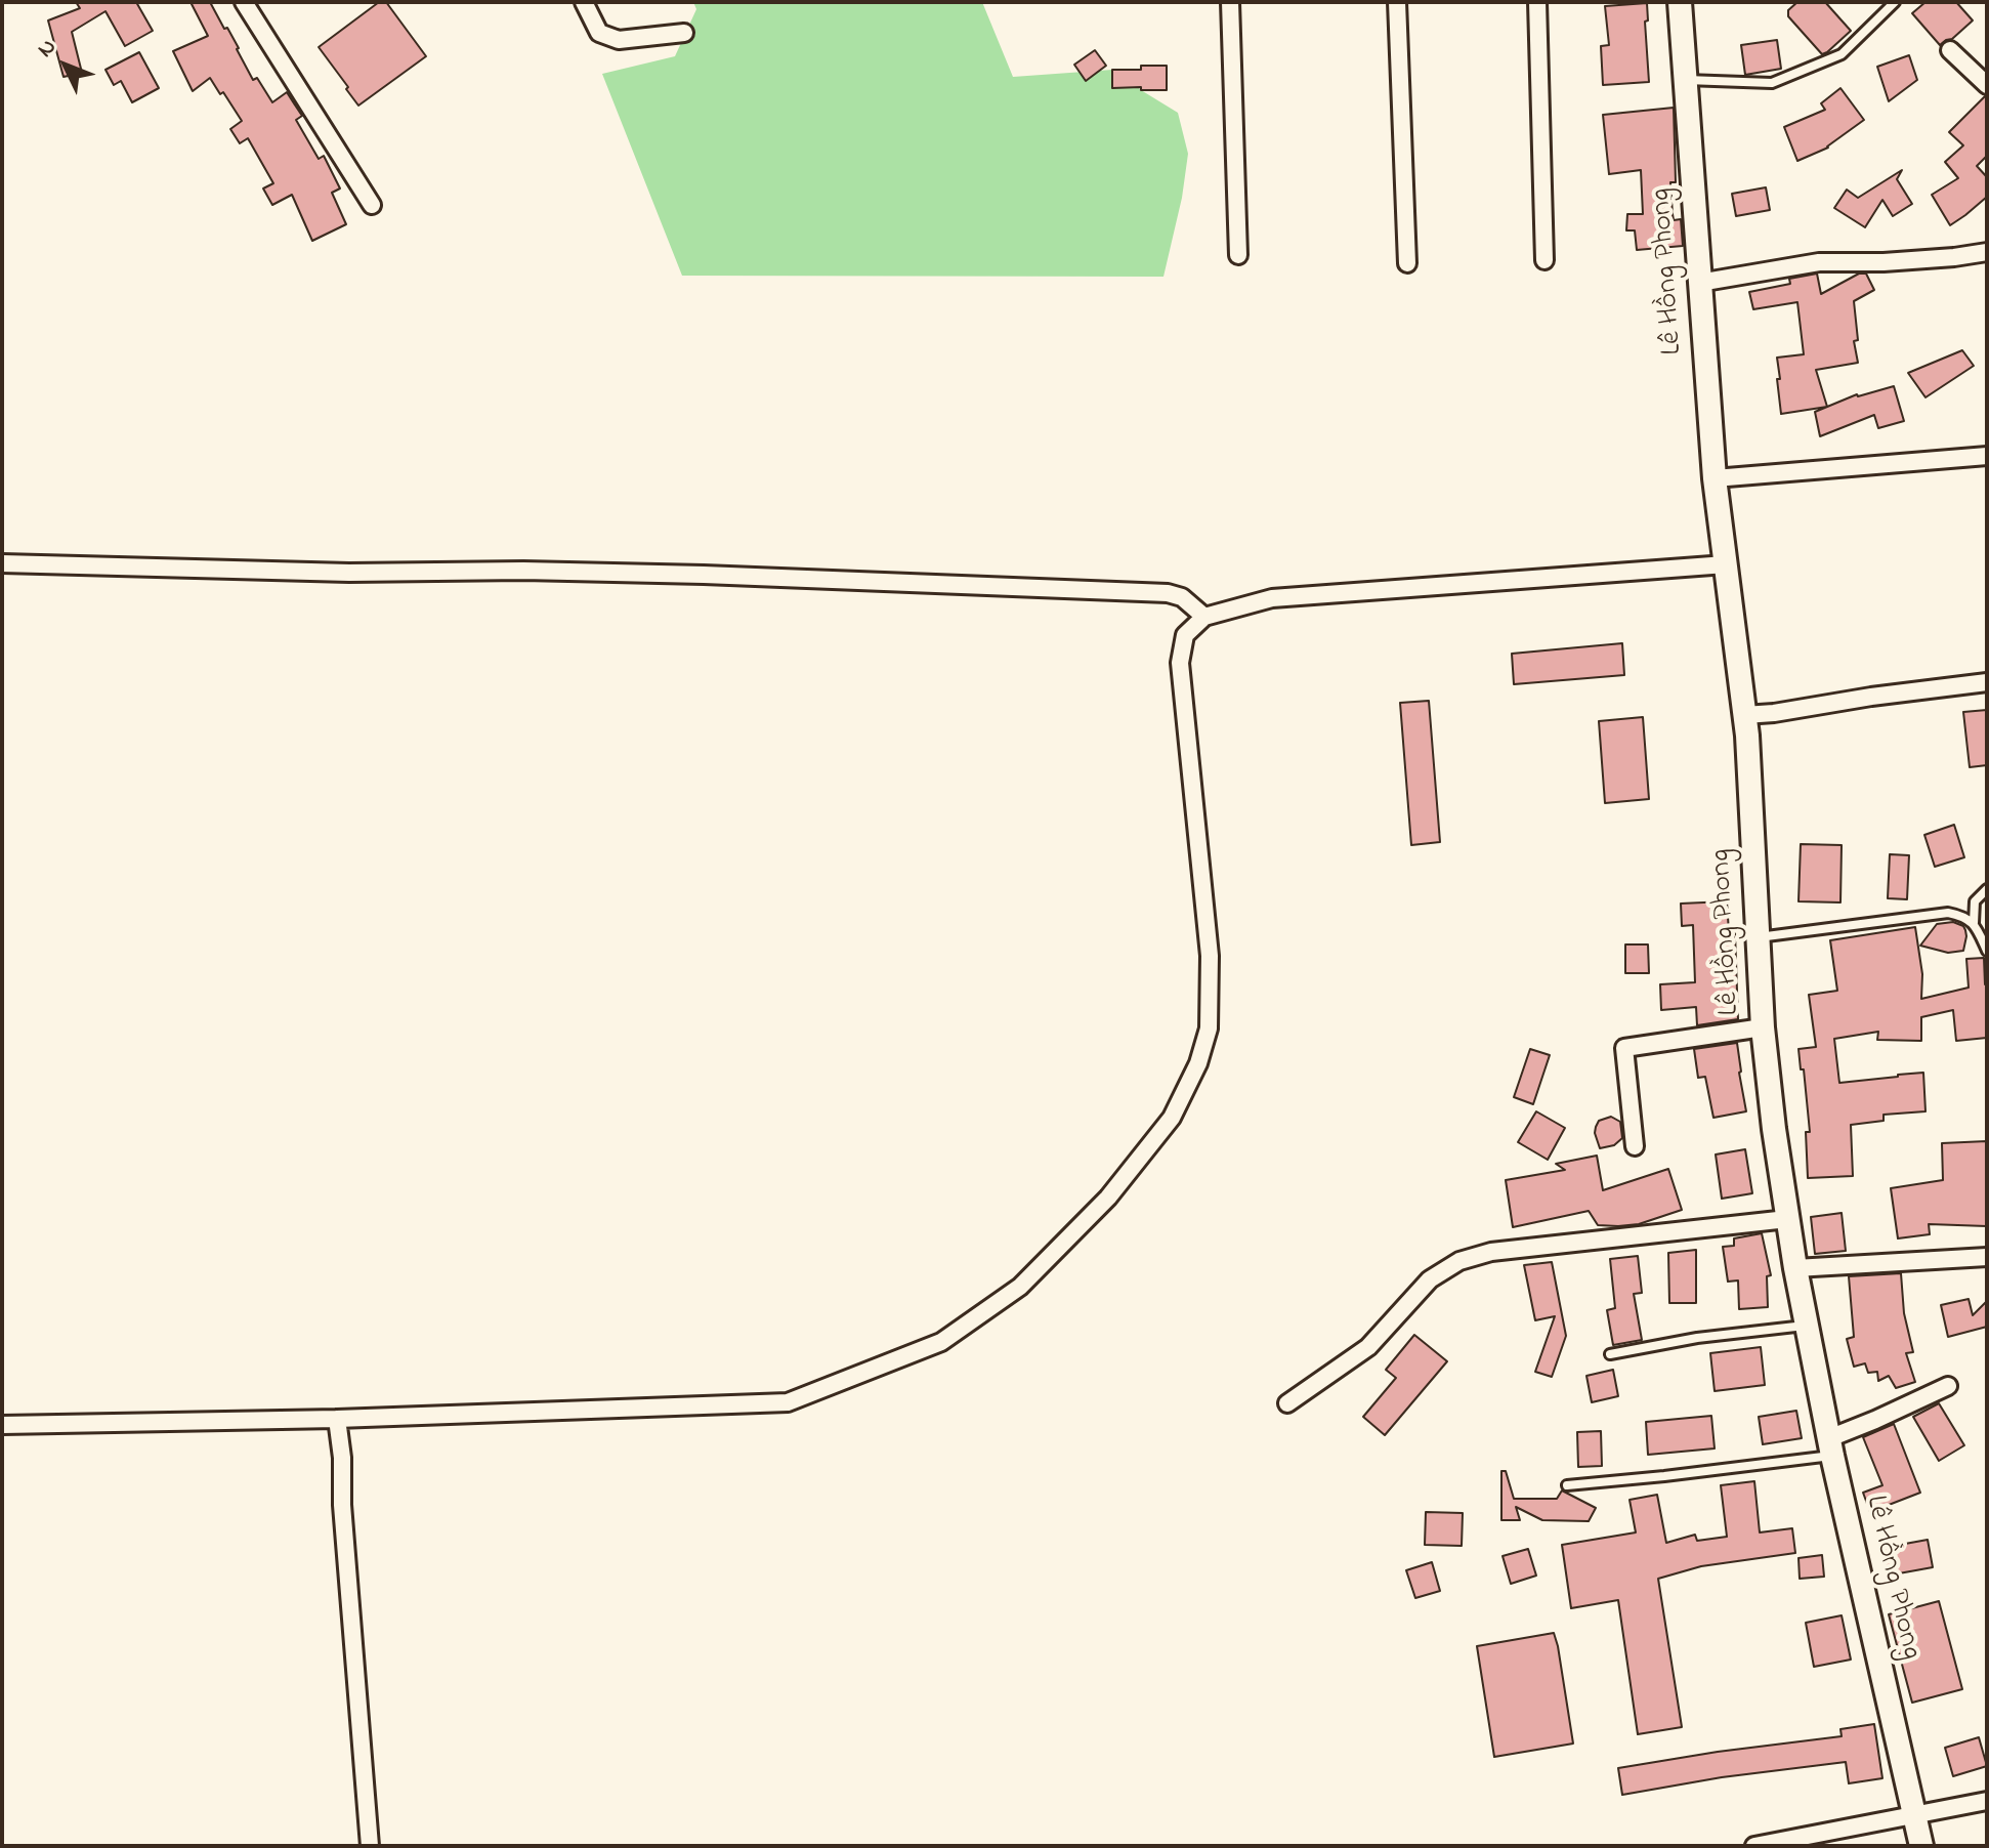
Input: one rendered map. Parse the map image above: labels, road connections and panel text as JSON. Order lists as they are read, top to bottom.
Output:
{
  "streets": {
    "street": ["Lê Hồng Phong"]
  },
  "north": "top left"
}
